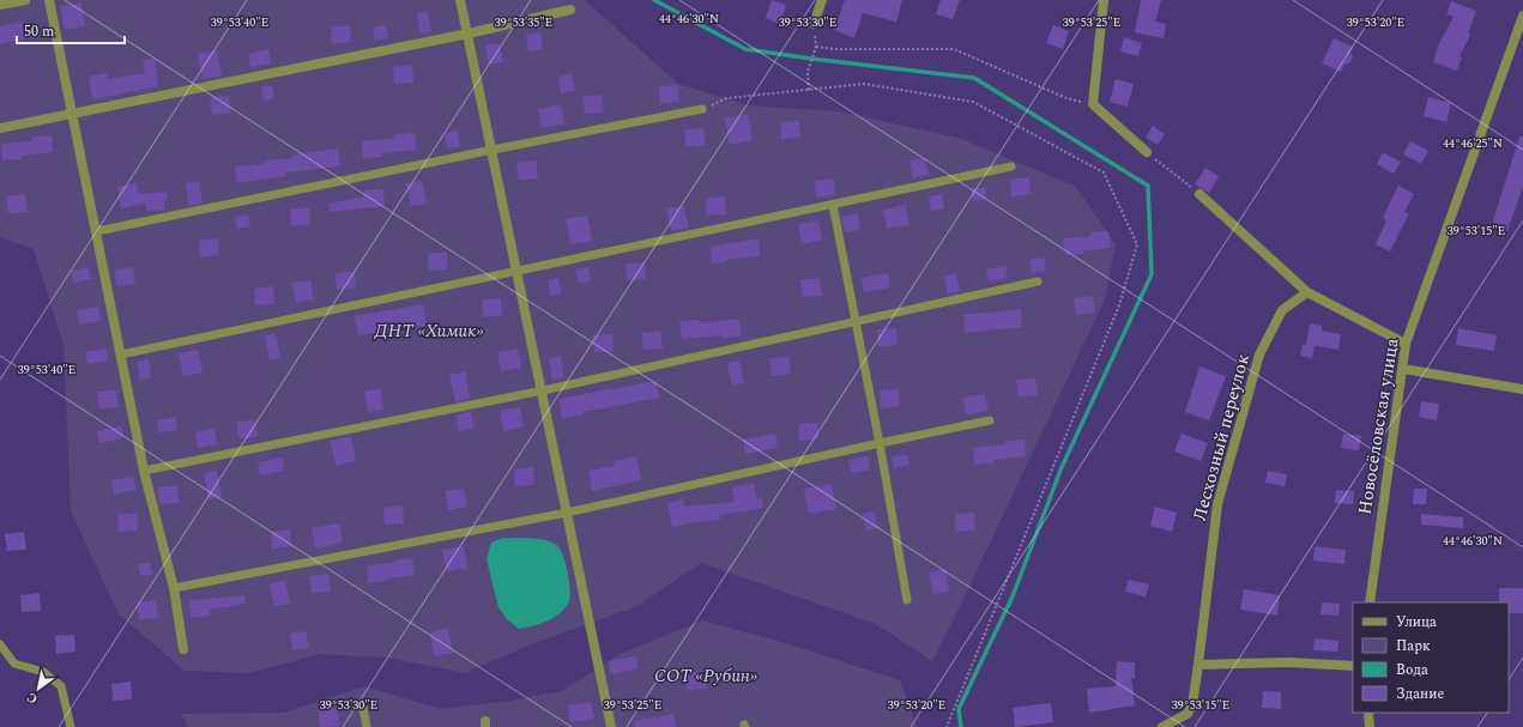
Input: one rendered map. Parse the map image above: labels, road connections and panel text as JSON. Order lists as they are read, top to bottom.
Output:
{
  "streets": {
    "street": ["Новосёловская улица", "Лесхозный переулок"]
  },
  "parks": ["ДНТ «Химик»", "СОТ «Рубин»"],
  "legend": [
    "Улица",
    "Парк",
    "Вода",
    "Здание"
  ],
  "scale_bar": "50 m",
  "north": "bottom left",
  "coordinates": [
    "44°46'30\"N",
    "39°53'35\"E",
    "39°53'30\"E",
    "39°53'25\"E",
    "39°53'20\"E",
    "39°53'40\"E",
    "44°46'25\"N",
    "39°53'15\"E"
  ]
}
